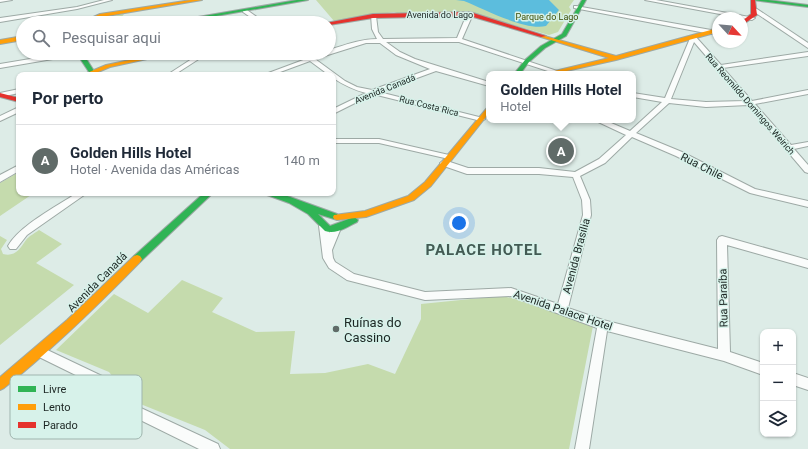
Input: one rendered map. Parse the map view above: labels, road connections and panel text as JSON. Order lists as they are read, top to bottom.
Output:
{
  "streets": {
    "street": [
      "Avenida do Lago",
      "Avenida Canadá",
      "Rua Reomildo Domingos Weirich",
      "Rua Costa Rica",
      "Rua Chile",
      "Avenida Brasília",
      "Rua Paraíba",
      "Avenida Palace Hotel"
    ]
  },
  "crossings": [
    ["Avenida Canadá", "Rua Costa Rica"],
    ["Avenida Brasília", "Avenida Palace Hotel"],
    ["Rua Paraíba", "Avenida Palace Hotel"]
  ],
  "districts": ["PALACE HOTEL"],
  "parks": ["Parque do Lago"],
  "places": ["Ruínas do Cassino"],
  "legend": ["Livre", "Lento", "Parado"],
  "north": "bottom right",
  "page": {
    "search": "Pesquisar aqui",
    "popup": ["Golden Hills Hotel", "Hotel"],
    "heading": "Por perto",
    "list": [
      {
        "mark": "A",
        "name": "Golden Hills Hotel",
        "note": "Hotel · Avenida das Américas",
        "value": "140 m"
      }
    ],
    "pins": "A",
    "map_buttons": ["+", "−"]
  }
}
